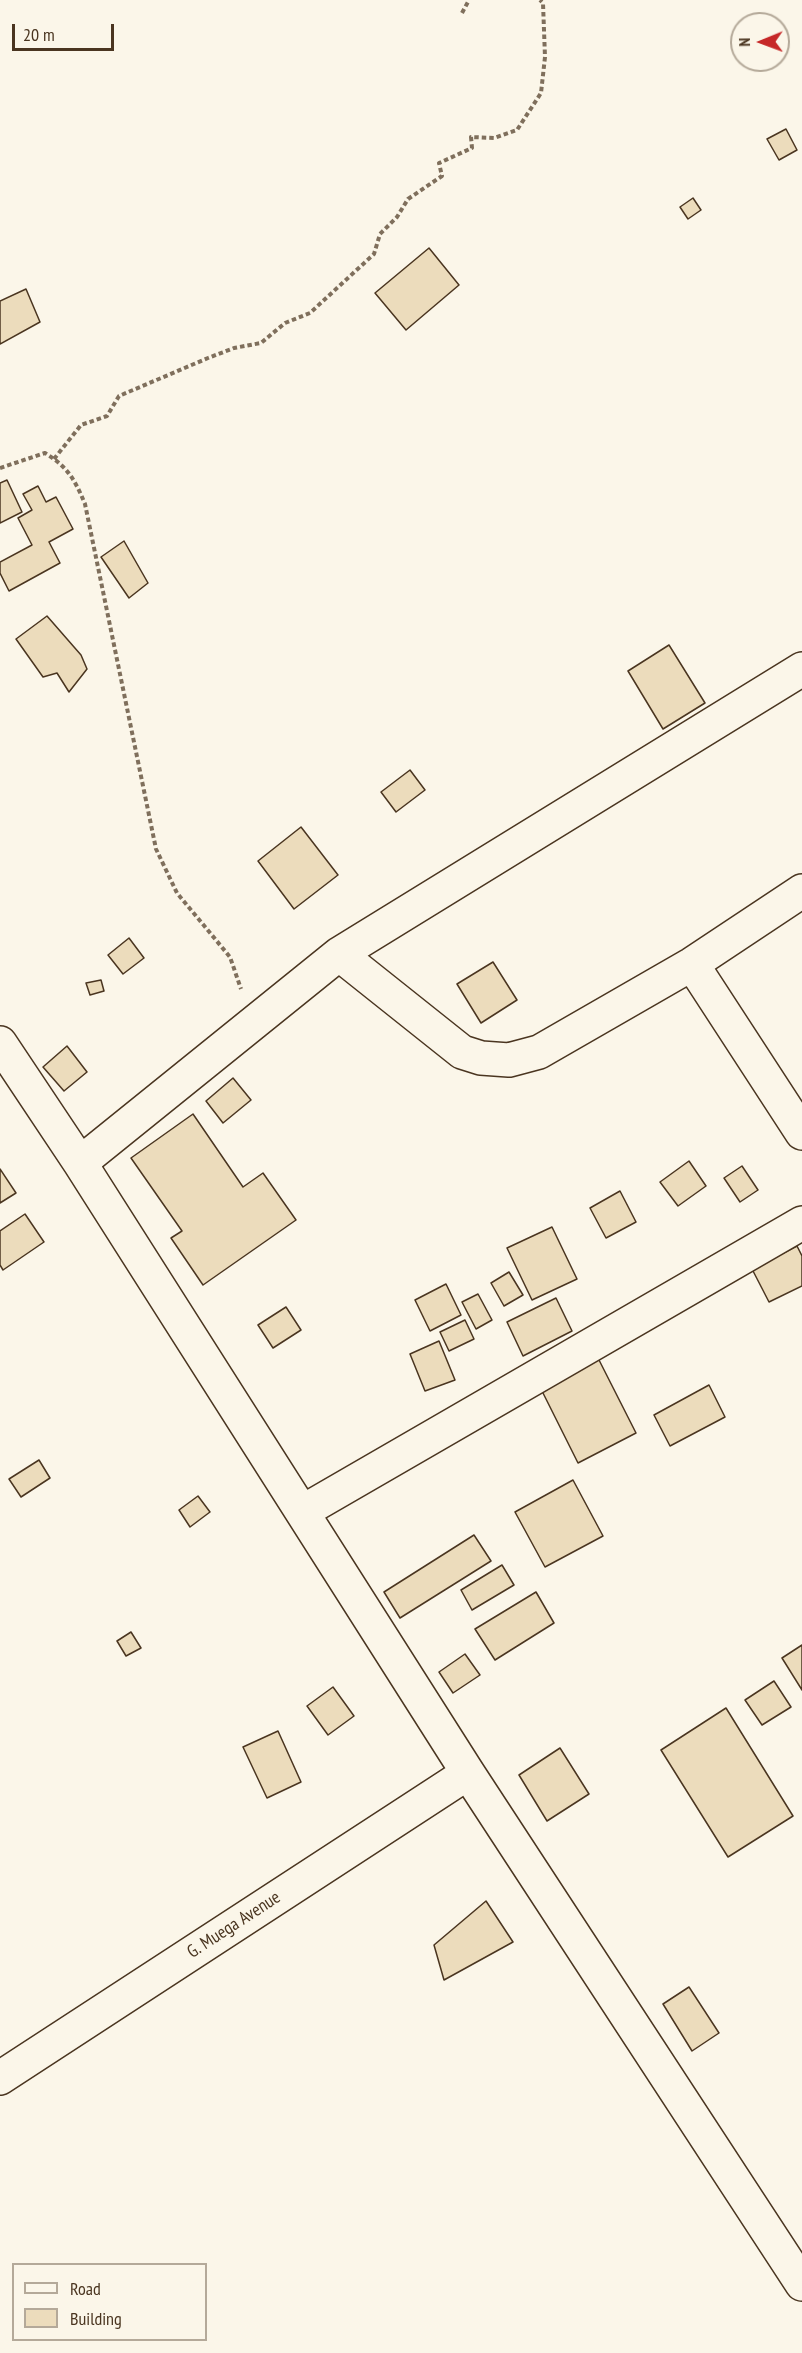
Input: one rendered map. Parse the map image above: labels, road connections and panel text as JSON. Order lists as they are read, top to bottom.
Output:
{
  "streets": {
    "street": ["G. Muega Avenue"]
  },
  "legend": ["Road", "Building"],
  "scale_bar": "20 m",
  "north": "left"
}
